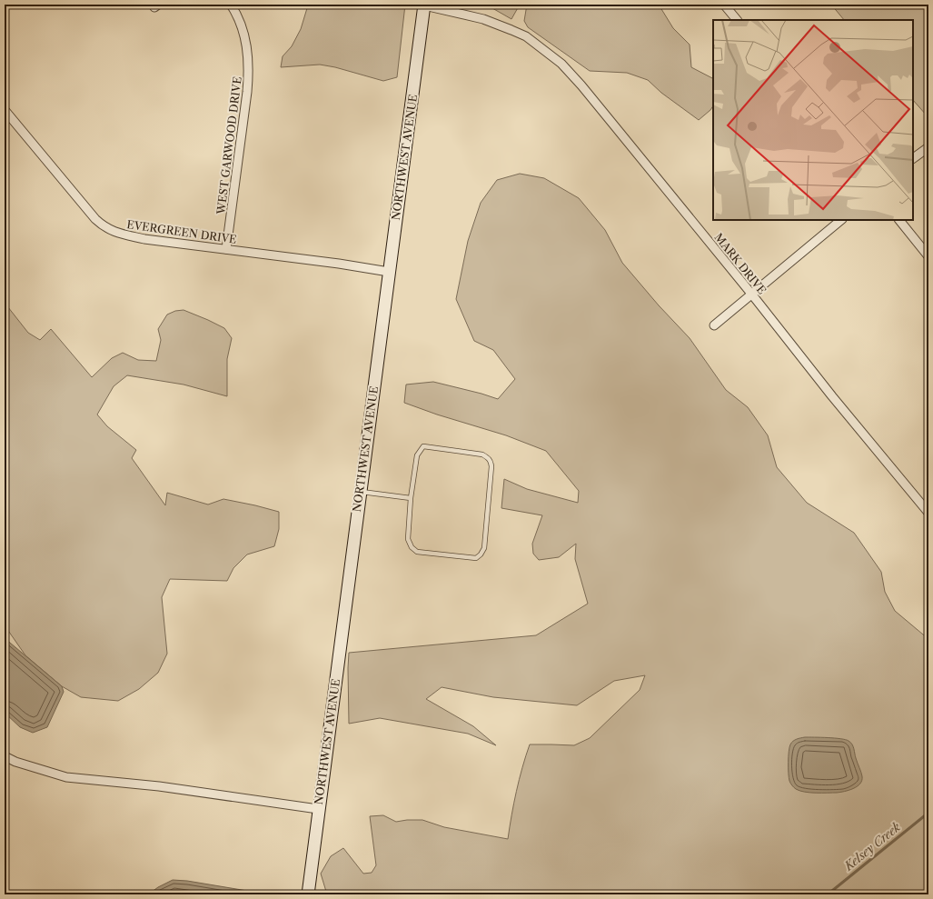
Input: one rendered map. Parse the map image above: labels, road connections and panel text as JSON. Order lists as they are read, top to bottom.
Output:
{
  "streets": {
    "street": [
      "WEST GARWOOD DRIVE",
      "NORTHWEST AVENUE",
      "EVERGREEN DRIVE",
      "MARK DRIVE"
    ]
  },
  "crossings": [
    ["WEST GARWOOD DRIVE", "EVERGREEN DRIVE"],
    ["NORTHWEST AVENUE", "EVERGREEN DRIVE"],
    ["NORTHWEST AVENUE", "MARK DRIVE"]
  ],
  "water": ["Kelsey Creek"]
}
